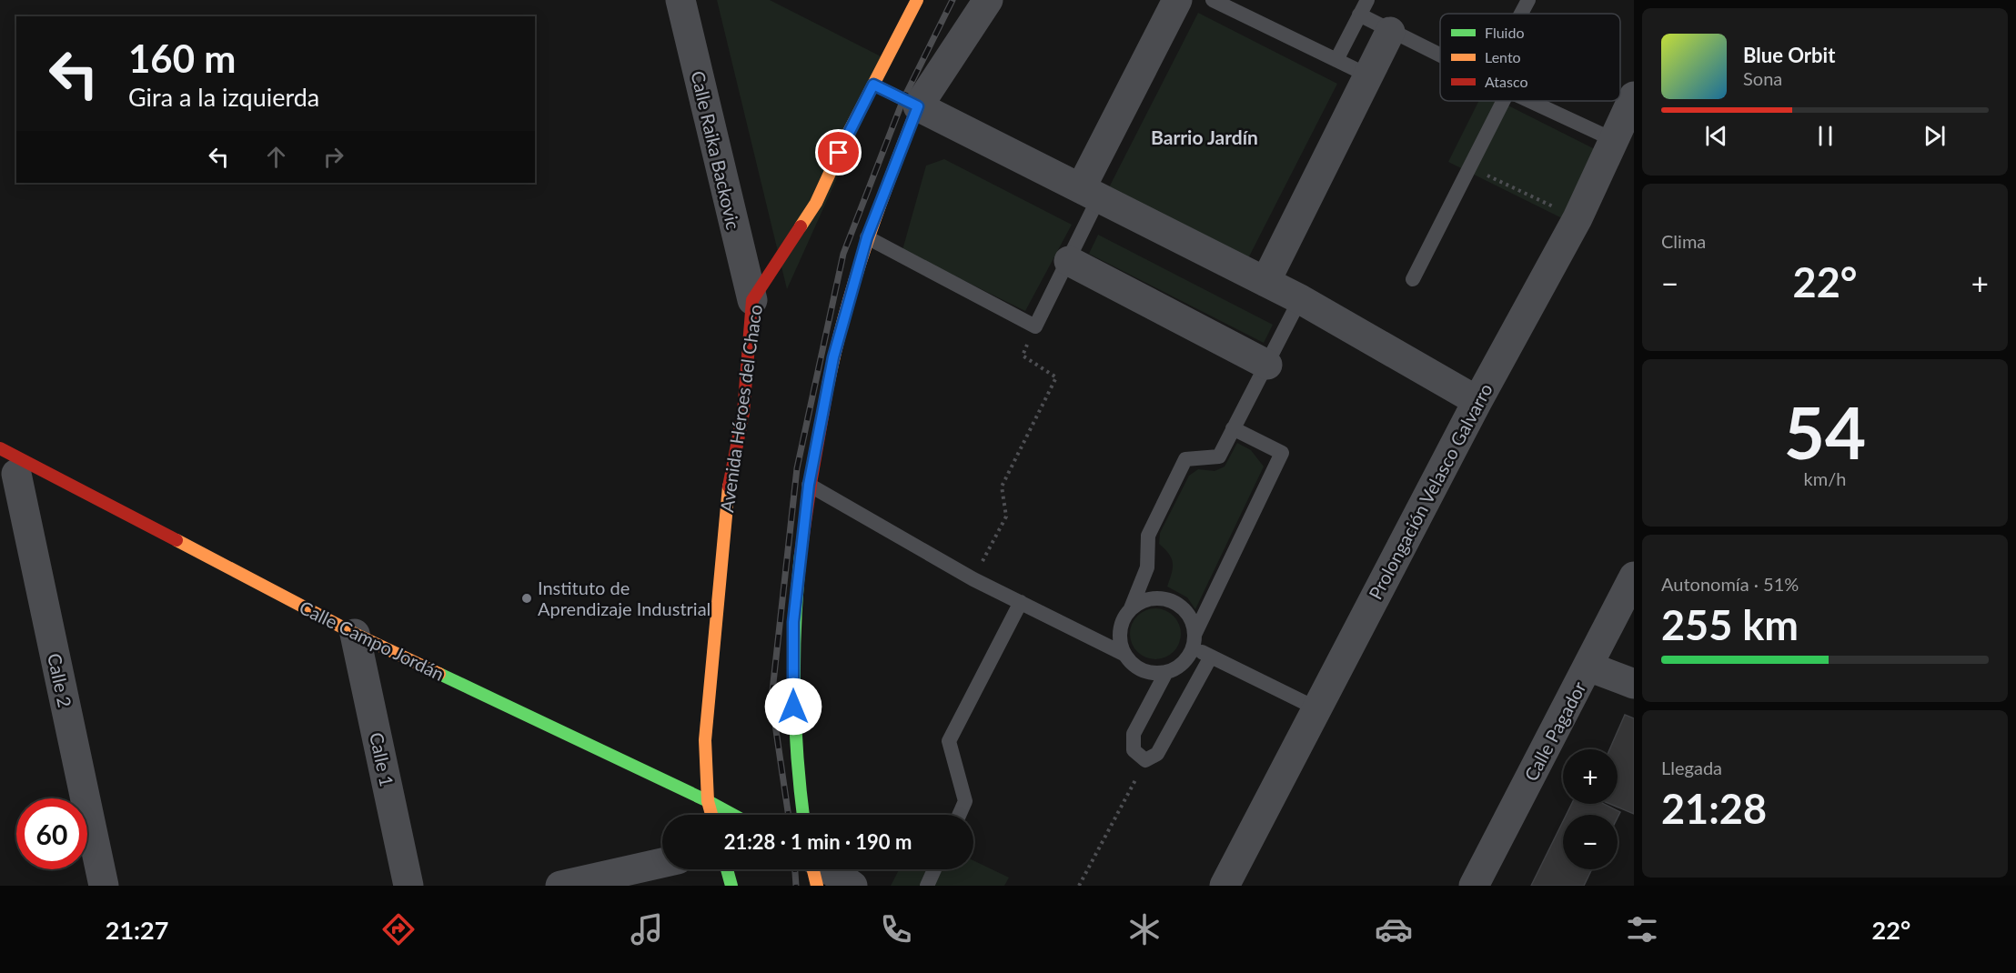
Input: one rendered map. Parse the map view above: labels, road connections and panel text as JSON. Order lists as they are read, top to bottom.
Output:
{
  "streets": {
    "main road": ["Avenida Héroes del Chaco", "Calle Campo Jordán"],
    "street": [
      "Calle Raika Backovic",
      "Prolongación Velasco Galvarro",
      "Calle 2",
      "Calle Pagador",
      "Calle 1"
    ]
  },
  "crossings": [
    ["Calle Raika Backovic", "Avenida Héroes del Chaco"],
    ["Avenida Héroes del Chaco", "Calle Campo Jordán"],
    ["Calle Campo Jordán", "Calle 2"],
    ["Calle Campo Jordán", "Calle 1"]
  ],
  "districts": ["Barrio Jardín"],
  "places": ["Instituto de Aprendizaje Industrial"],
  "legend": ["Fluido", "Lento", "Atasco"],
  "page": {
    "turn": ["160 m", "Gira a la izquierda"],
    "song": ["Blue Orbit", "Sona"],
    "tile": [
      "Clima",
      ["54", "km/h"],
      ["Autonomía · 51%", "255 km"],
      ["Llegada", "21:28"]
    ],
    "heat": ["−", "22°", "+"],
    "map_buttons": ["+", "−"],
    "limit": "60",
    "trip": "21:28 · 1 min · 190 m",
    "tabs": ["21:27", "22°"]
  }
}
